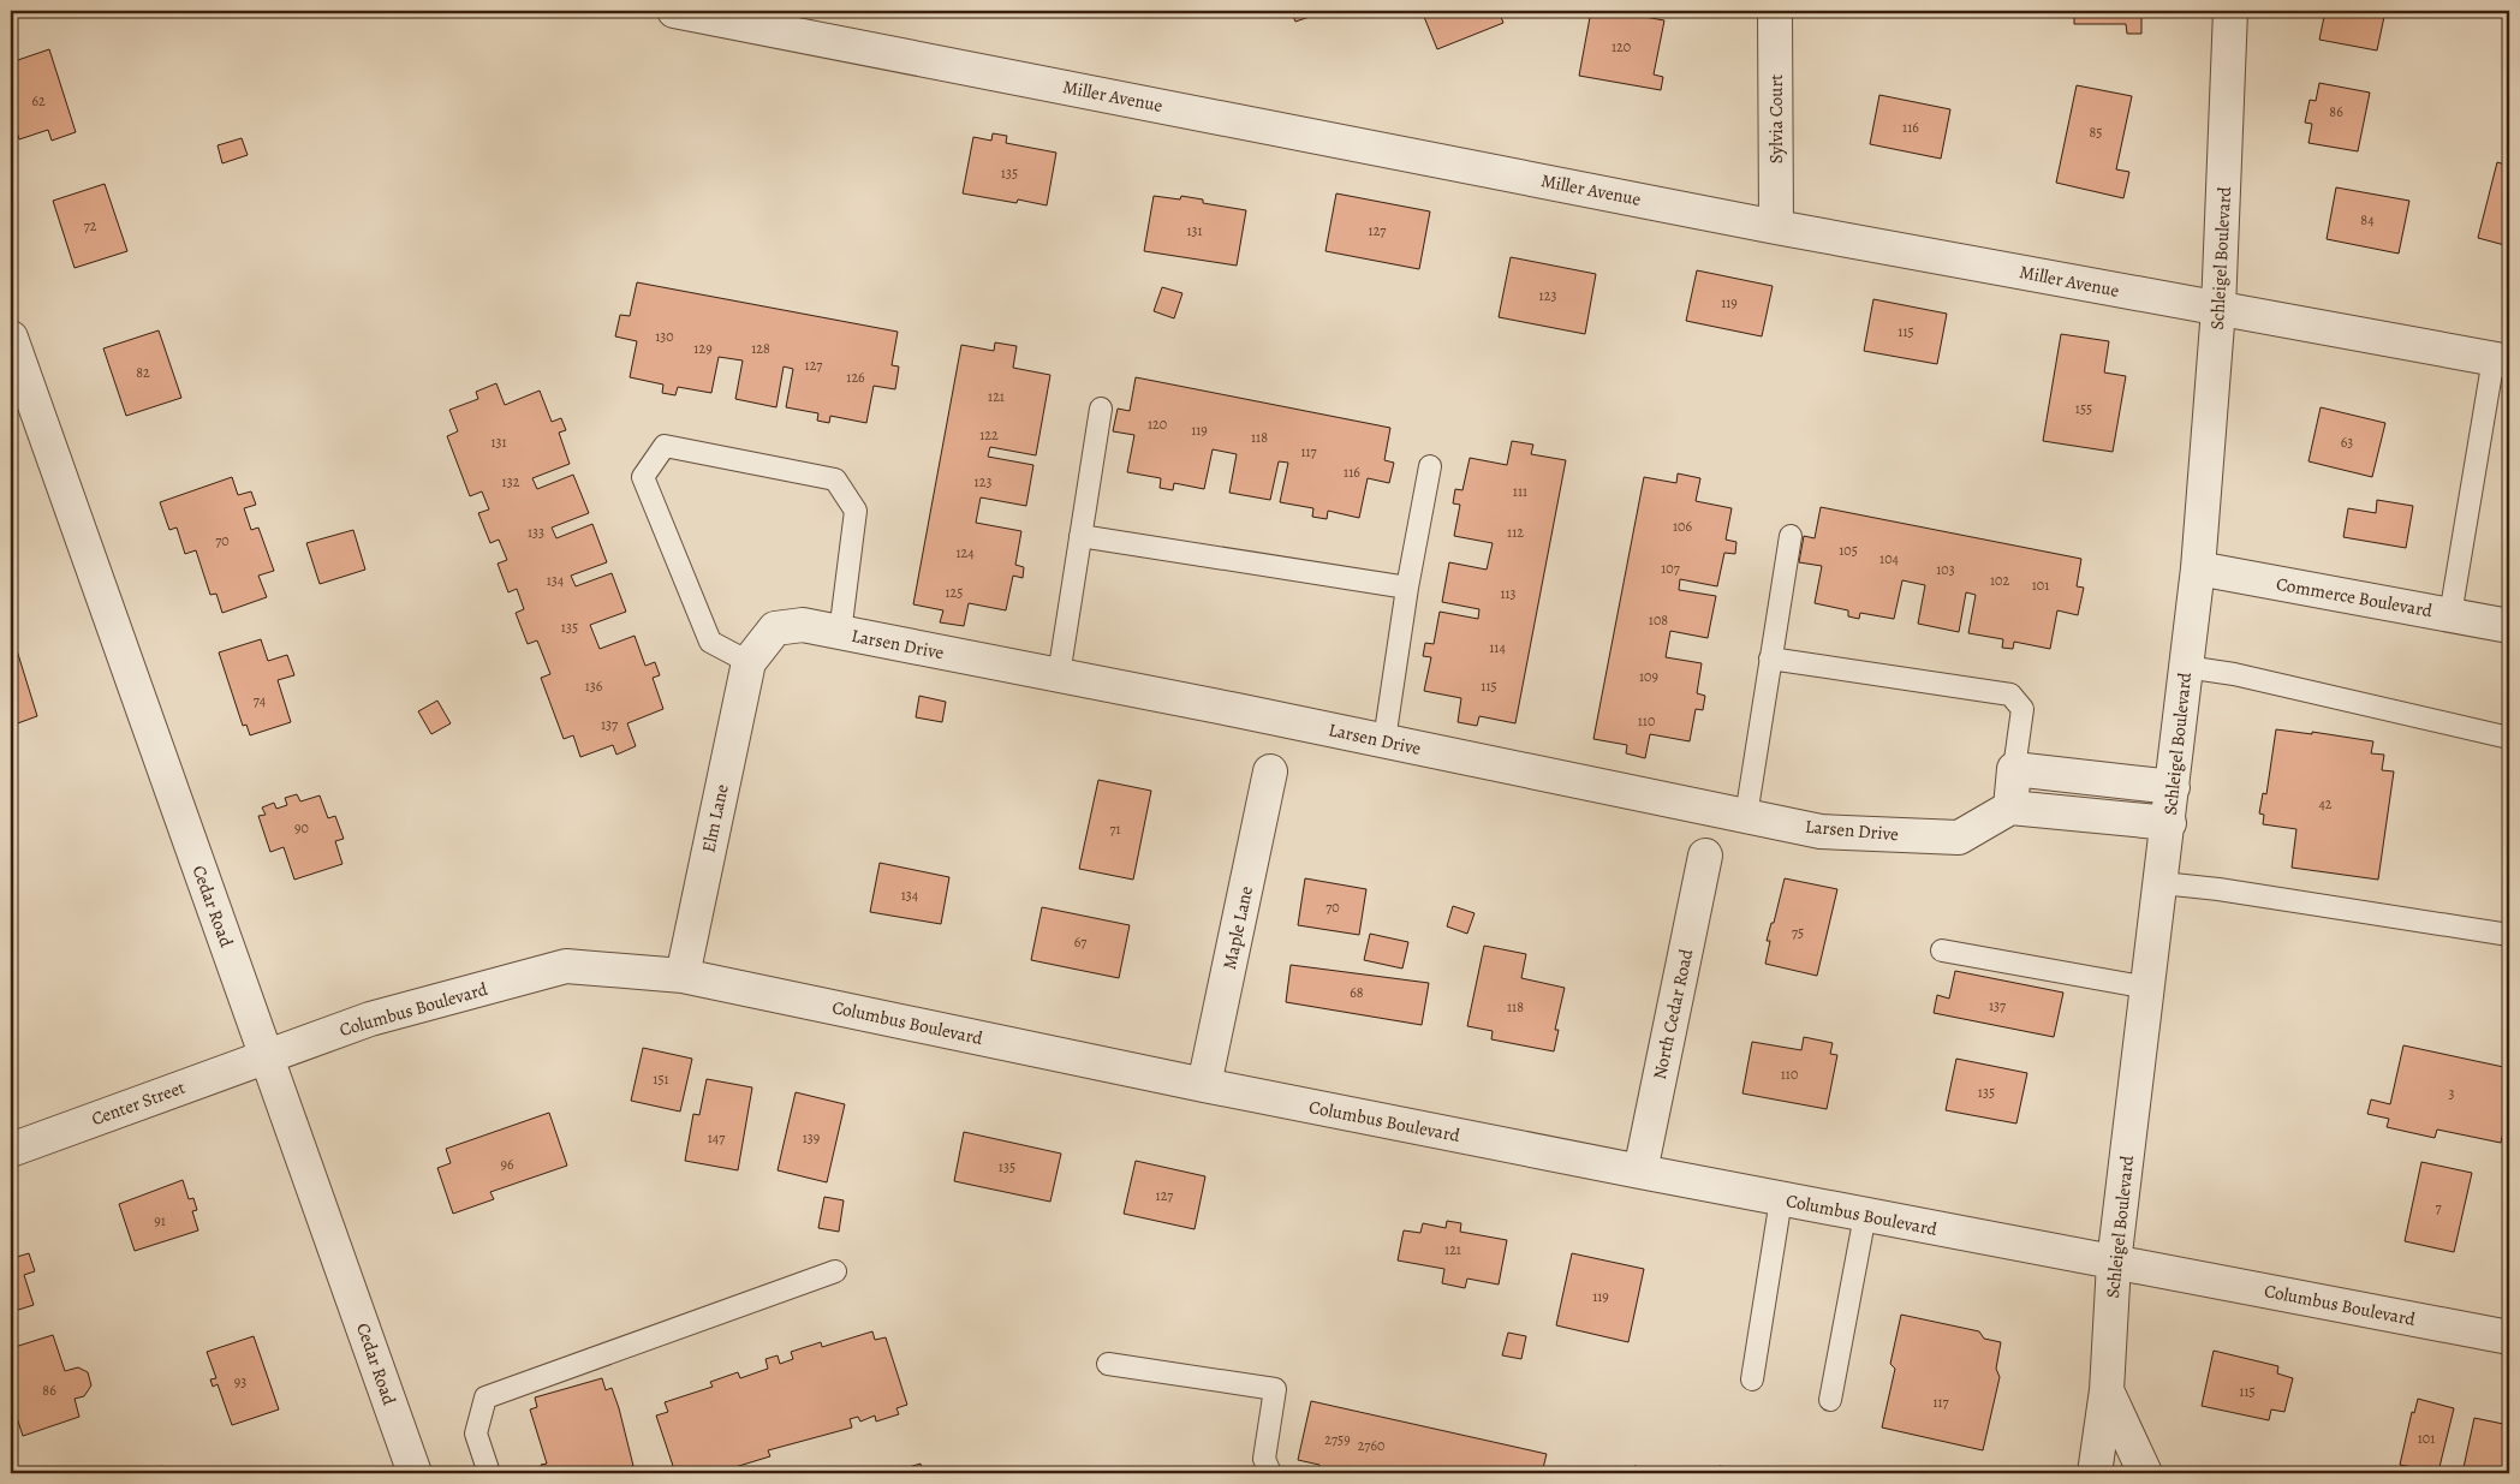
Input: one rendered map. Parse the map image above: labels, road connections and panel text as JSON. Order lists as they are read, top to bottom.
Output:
{
  "streets": {
    "street": [
      "Miller Avenue",
      "Sylvia Court",
      "Schleigel Boulevard",
      "Commerce Boulevard",
      "Larsen Drive",
      "Elm Lane",
      "Cedar Road",
      "Maple Lane",
      "Columbus Boulevard",
      "North Cedar Road",
      "Center Street"
    ]
  },
  "crossings": [
    ["Miller Avenue", "Sylvia Court"],
    ["Miller Avenue", "Schleigel Boulevard"],
    ["Schleigel Boulevard", "Commerce Boulevard"],
    ["Schleigel Boulevard", "Columbus Boulevard"],
    ["Larsen Drive", "Elm Lane"],
    ["Elm Lane", "Columbus Boulevard"],
    ["Cedar Road", "Columbus Boulevard"],
    ["Cedar Road", "Center Street"],
    ["Maple Lane", "Columbus Boulevard"],
    ["Columbus Boulevard", "North Cedar Road"],
    ["Columbus Boulevard", "Center Street"]
  ],
  "house_numbers": [
    "120",
    "62",
    "86",
    "116",
    "85",
    "135",
    "84",
    "72",
    "131",
    "127",
    "123",
    "119",
    "115",
    "130",
    "129",
    "128",
    "127",
    "82",
    "126",
    "121",
    "155",
    "120",
    "119",
    "122",
    "118",
    "131",
    "63",
    "117",
    "116",
    "132",
    "123",
    "111",
    "106",
    "133",
    "112",
    "70",
    "105",
    "124",
    "104",
    "107",
    "103",
    "134",
    "102",
    "101",
    "125",
    "113",
    "108",
    "135",
    "114",
    "109",
    "136",
    "115",
    "74",
    "110",
    "137",
    "42",
    "90",
    "71",
    "134",
    "70",
    "75",
    "67",
    "68",
    "137",
    "118",
    "110",
    "151",
    "135",
    "3",
    "147",
    "139",
    "96",
    "135",
    "127",
    "7",
    "91",
    "121",
    "119",
    "93",
    "86",
    "115",
    "117",
    "101",
    "2759",
    "2760"
  ]
}
